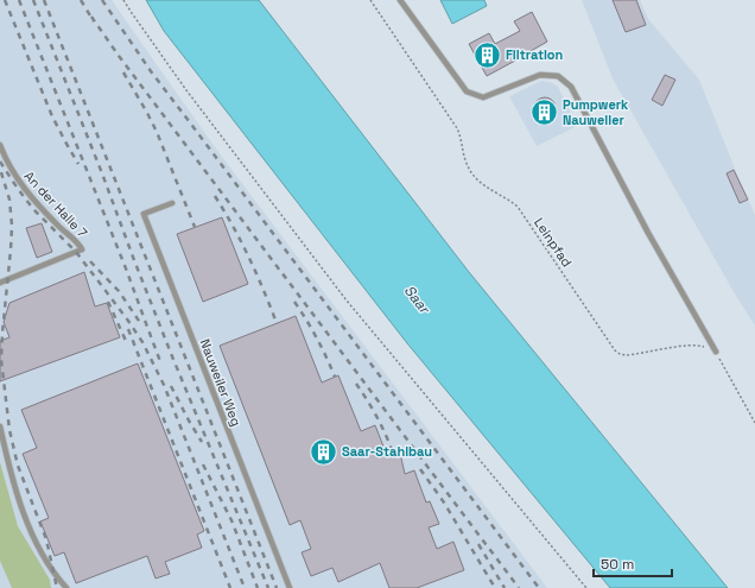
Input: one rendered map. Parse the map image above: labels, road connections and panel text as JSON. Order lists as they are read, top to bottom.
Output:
{
  "streets": {
    "lane": ["An der Halle 7", "Nauweiler Weg"],
    "path": ["Leinpfad"]
  },
  "water": ["Saar"],
  "places": {
    "building": ["Filtration", "Pumpwerk Nauweiler", "Saar-Stahlbau"]
  },
  "scale_bar": "50 m"
}
